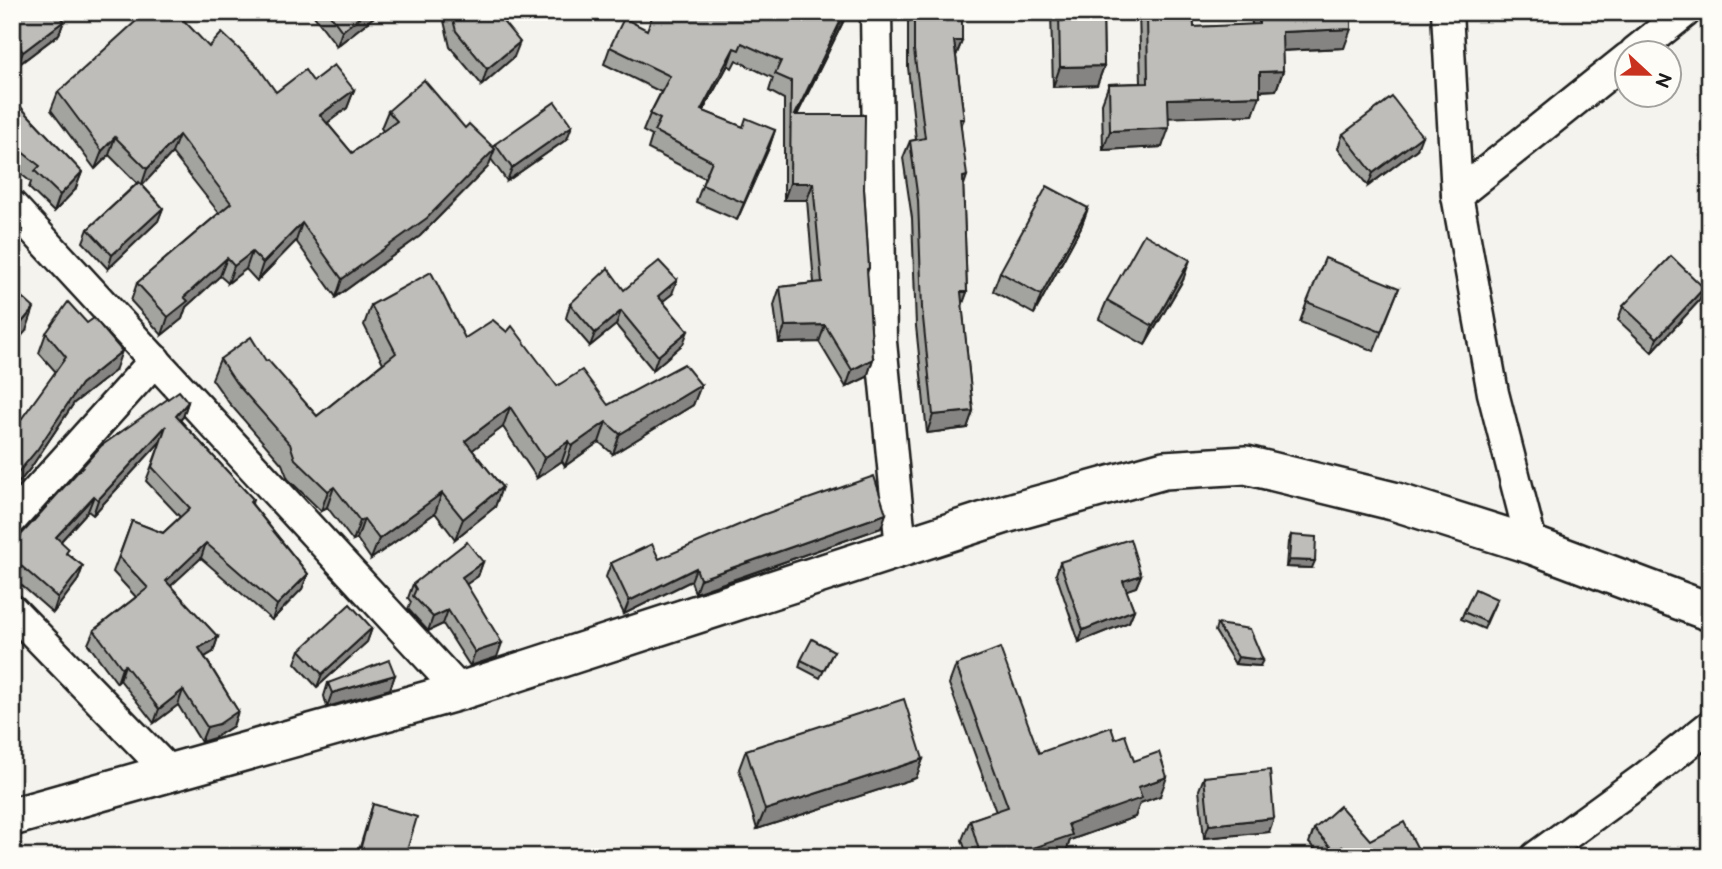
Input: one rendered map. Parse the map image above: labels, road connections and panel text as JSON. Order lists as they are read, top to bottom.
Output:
{
  "north": "right"
}
